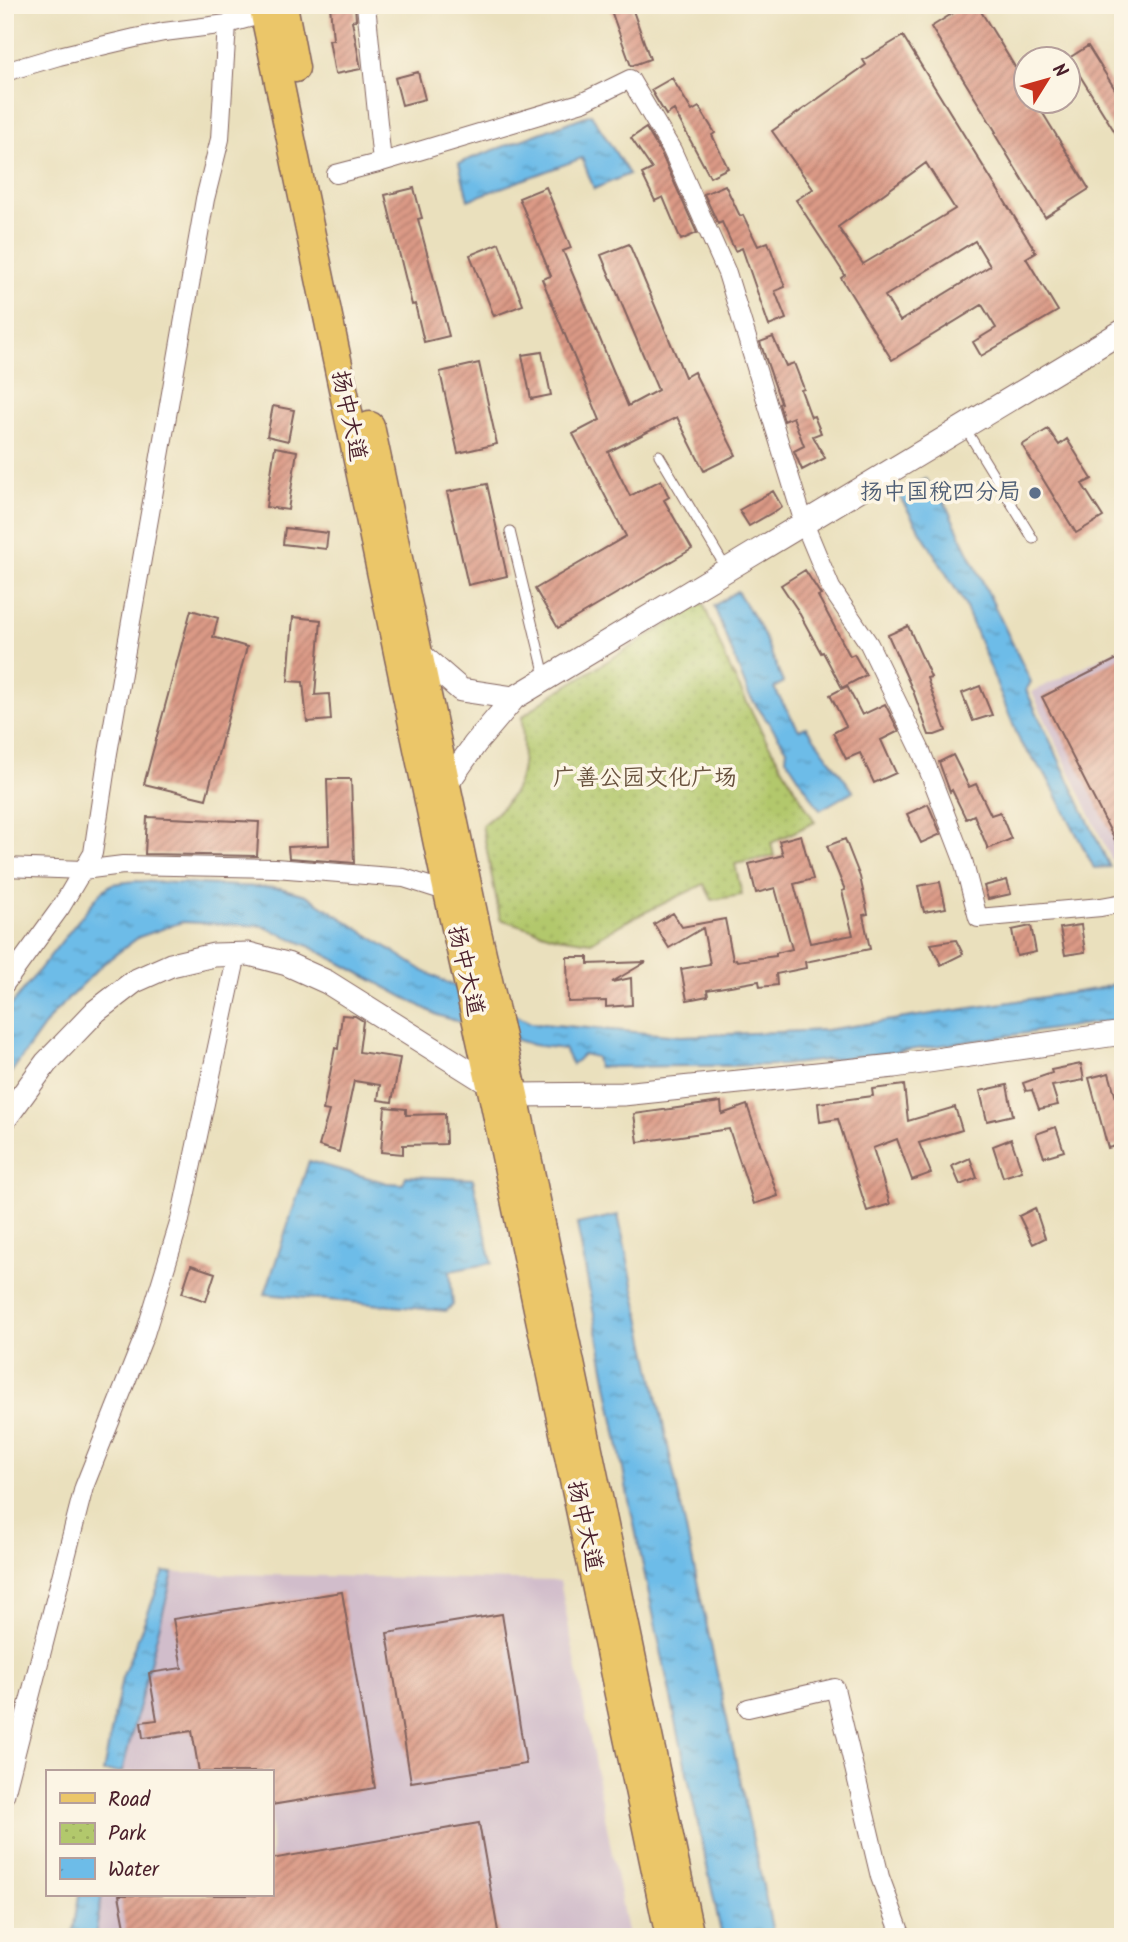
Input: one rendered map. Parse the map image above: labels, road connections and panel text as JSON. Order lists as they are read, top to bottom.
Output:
{
  "streets": {
    "main road": ["扬中大道"]
  },
  "parks": ["广善公园文化广场"],
  "places": ["扬中国税四分局"],
  "legend": ["Road", "Park", "Water"],
  "north": "top right"
}
